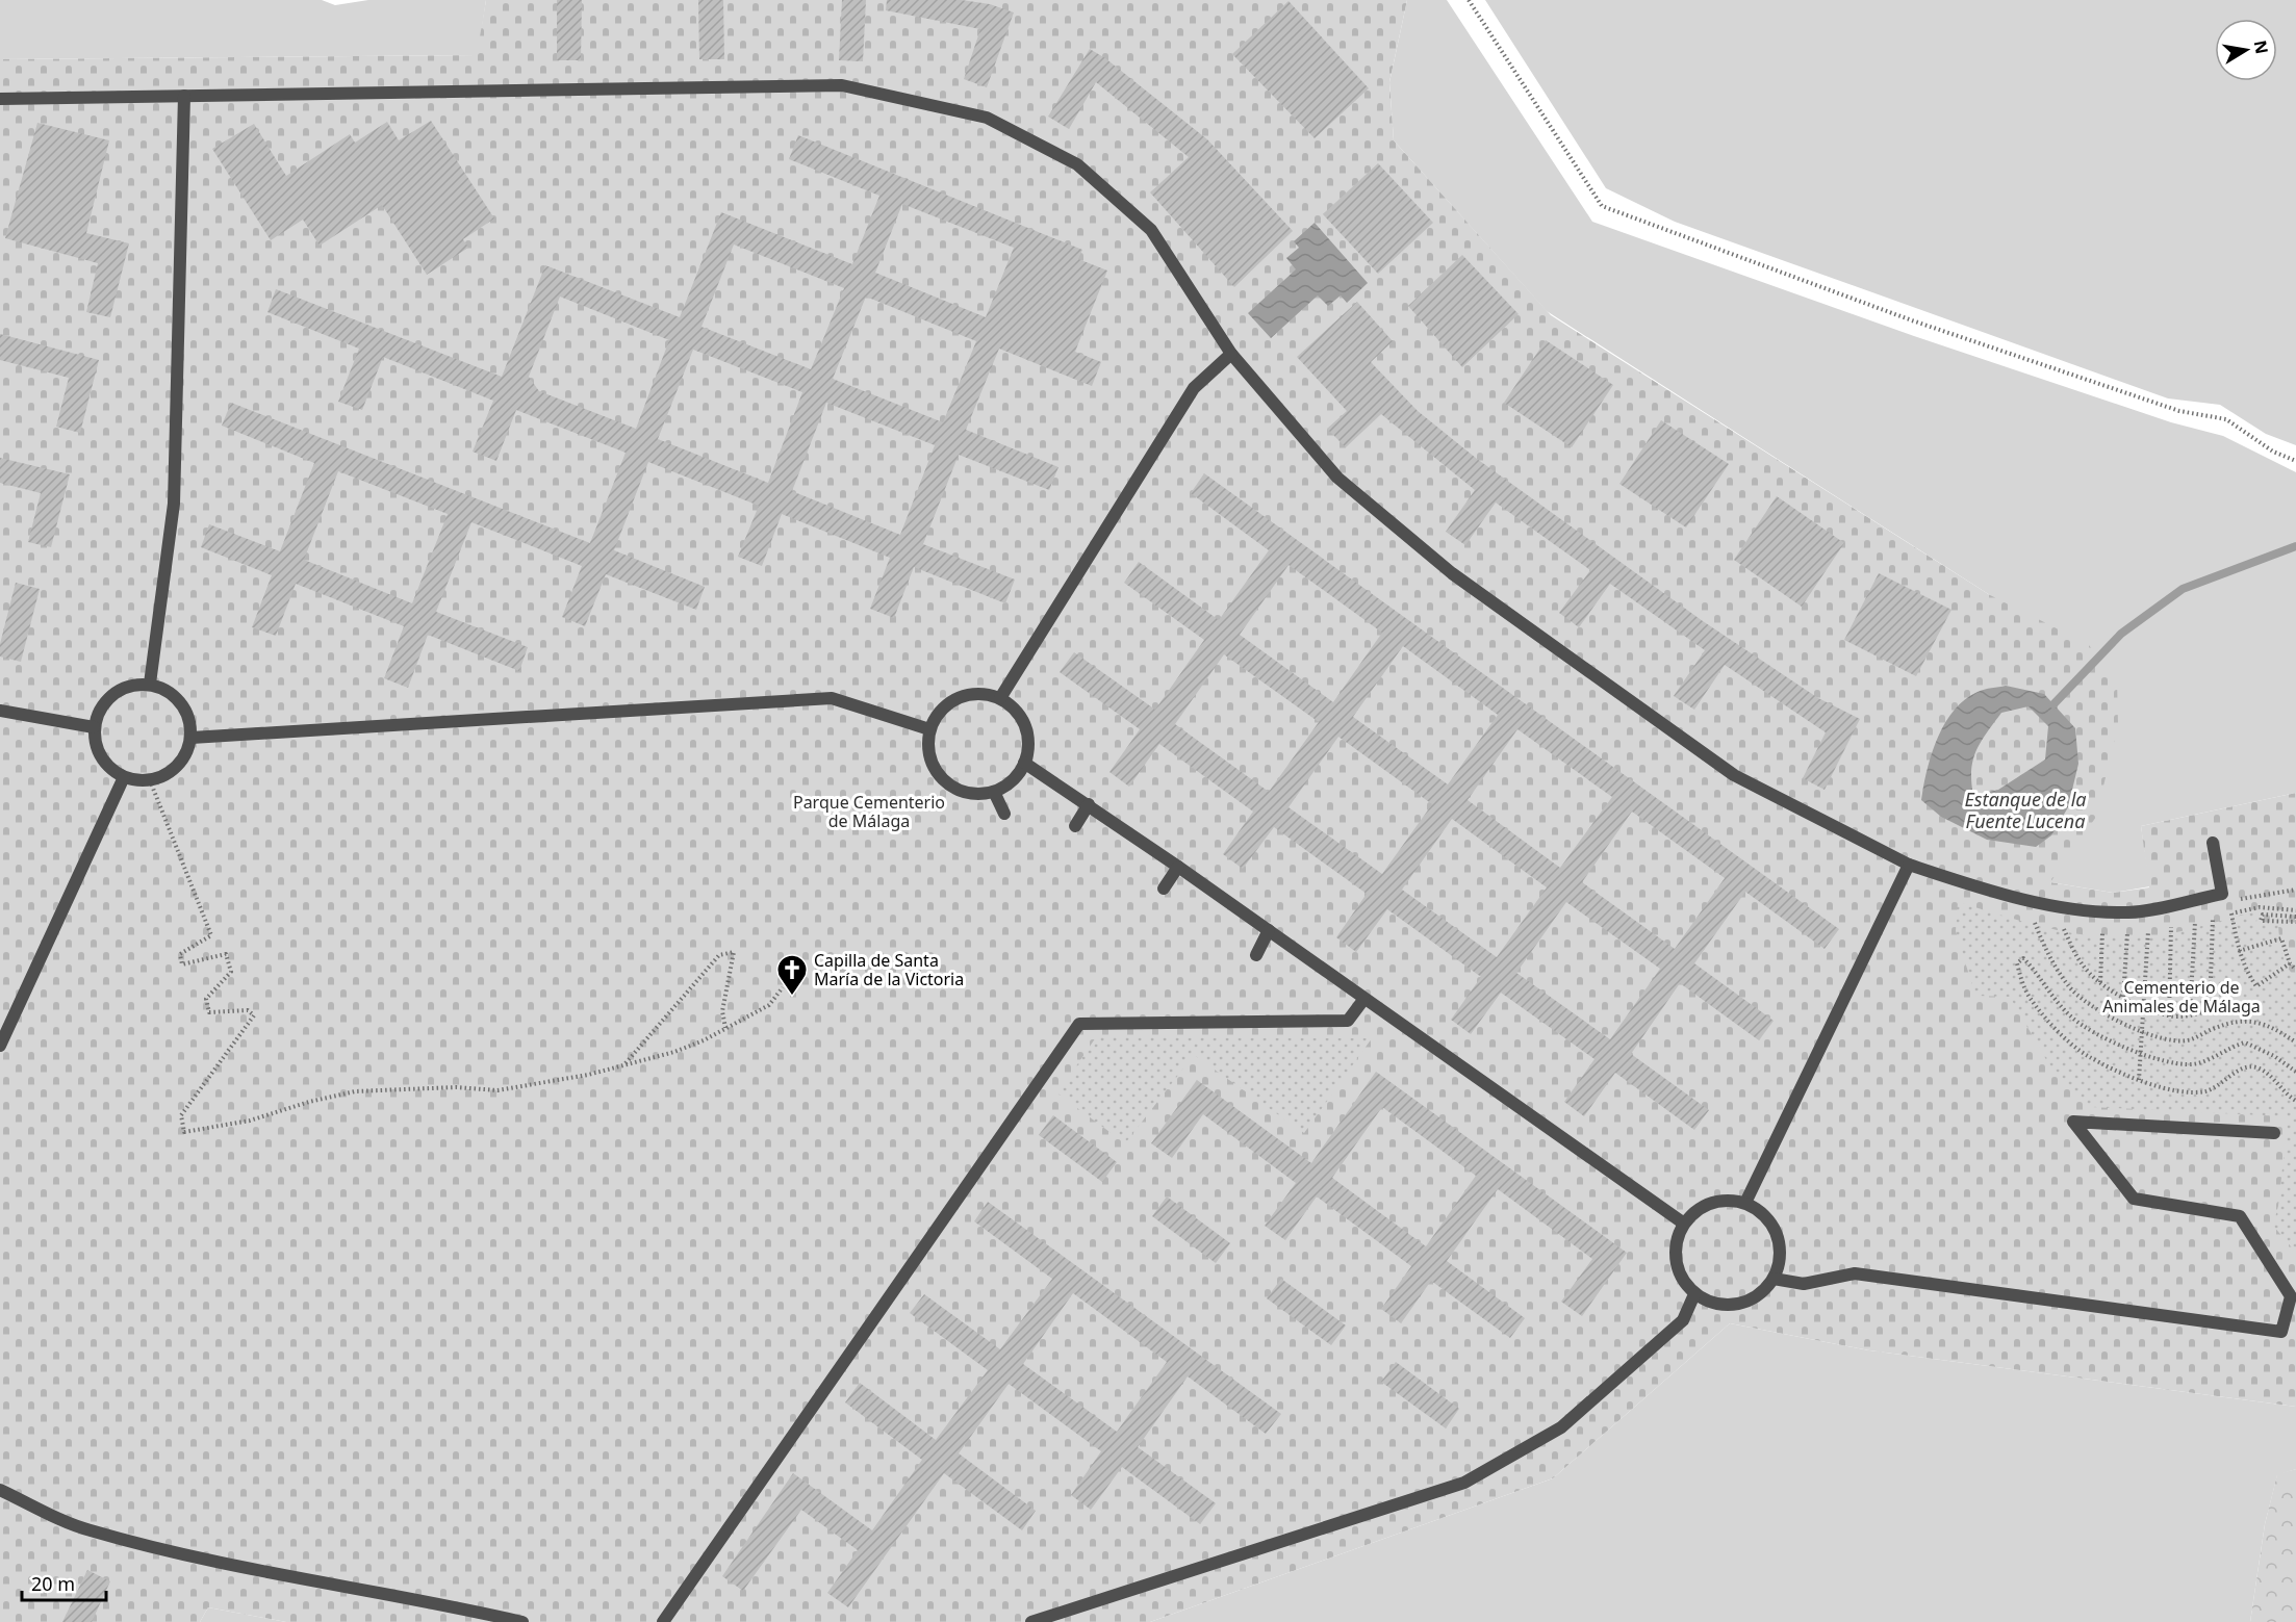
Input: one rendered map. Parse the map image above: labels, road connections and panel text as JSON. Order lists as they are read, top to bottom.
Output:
{
  "water": ["Estanque de la Fuente Lucena"],
  "parks": ["Parque Cementerio de Málaga", "Cementerio de Animales de Málaga"],
  "places": {
    "church": ["Capilla de Santa María de la Victoria"]
  },
  "scale_bar": "20 m",
  "north": "right"
}
